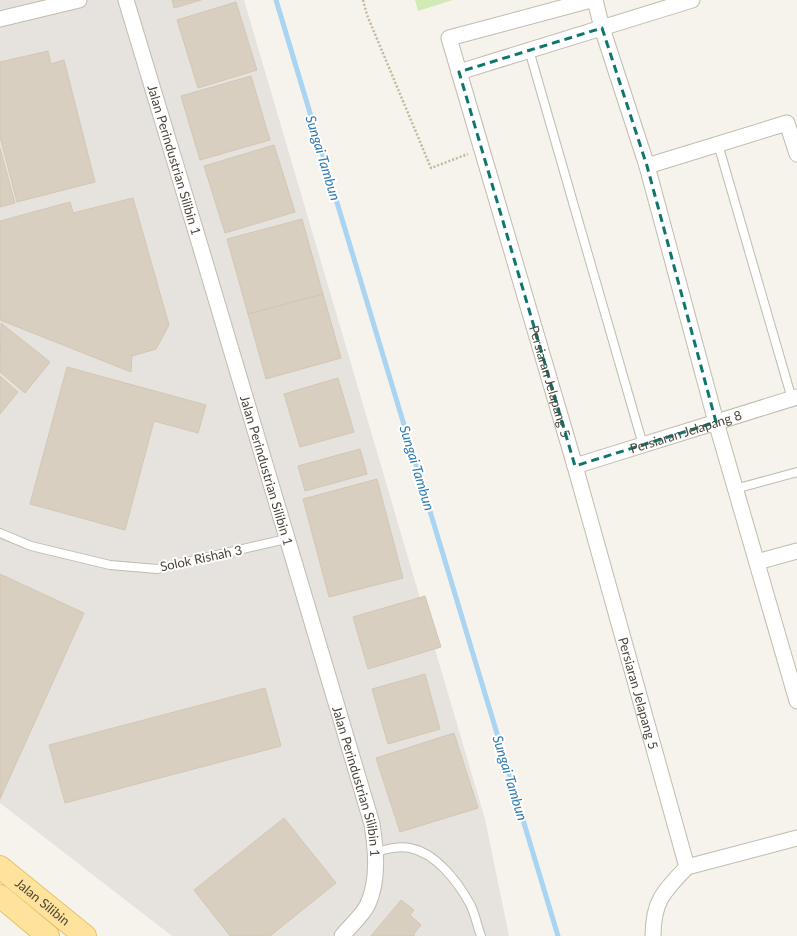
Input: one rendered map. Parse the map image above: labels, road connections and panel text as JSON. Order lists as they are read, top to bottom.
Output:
{
  "streets": {
    "main road": ["Jalan Silibin"],
    "street": ["Jalan Perindustrian Silibin 1", "Persiaran Jelapang 5", "Persiaran Jelapang 8"],
    "lane": ["Solok Rishah 3"]
  },
  "crossings": [
    ["Jalan Perindustrian Silibin 1", "Solok Rishah 3"],
    ["Persiaran Jelapang 5", "Persiaran Jelapang 8"]
  ],
  "water": ["Sungai Tambun"]
}
